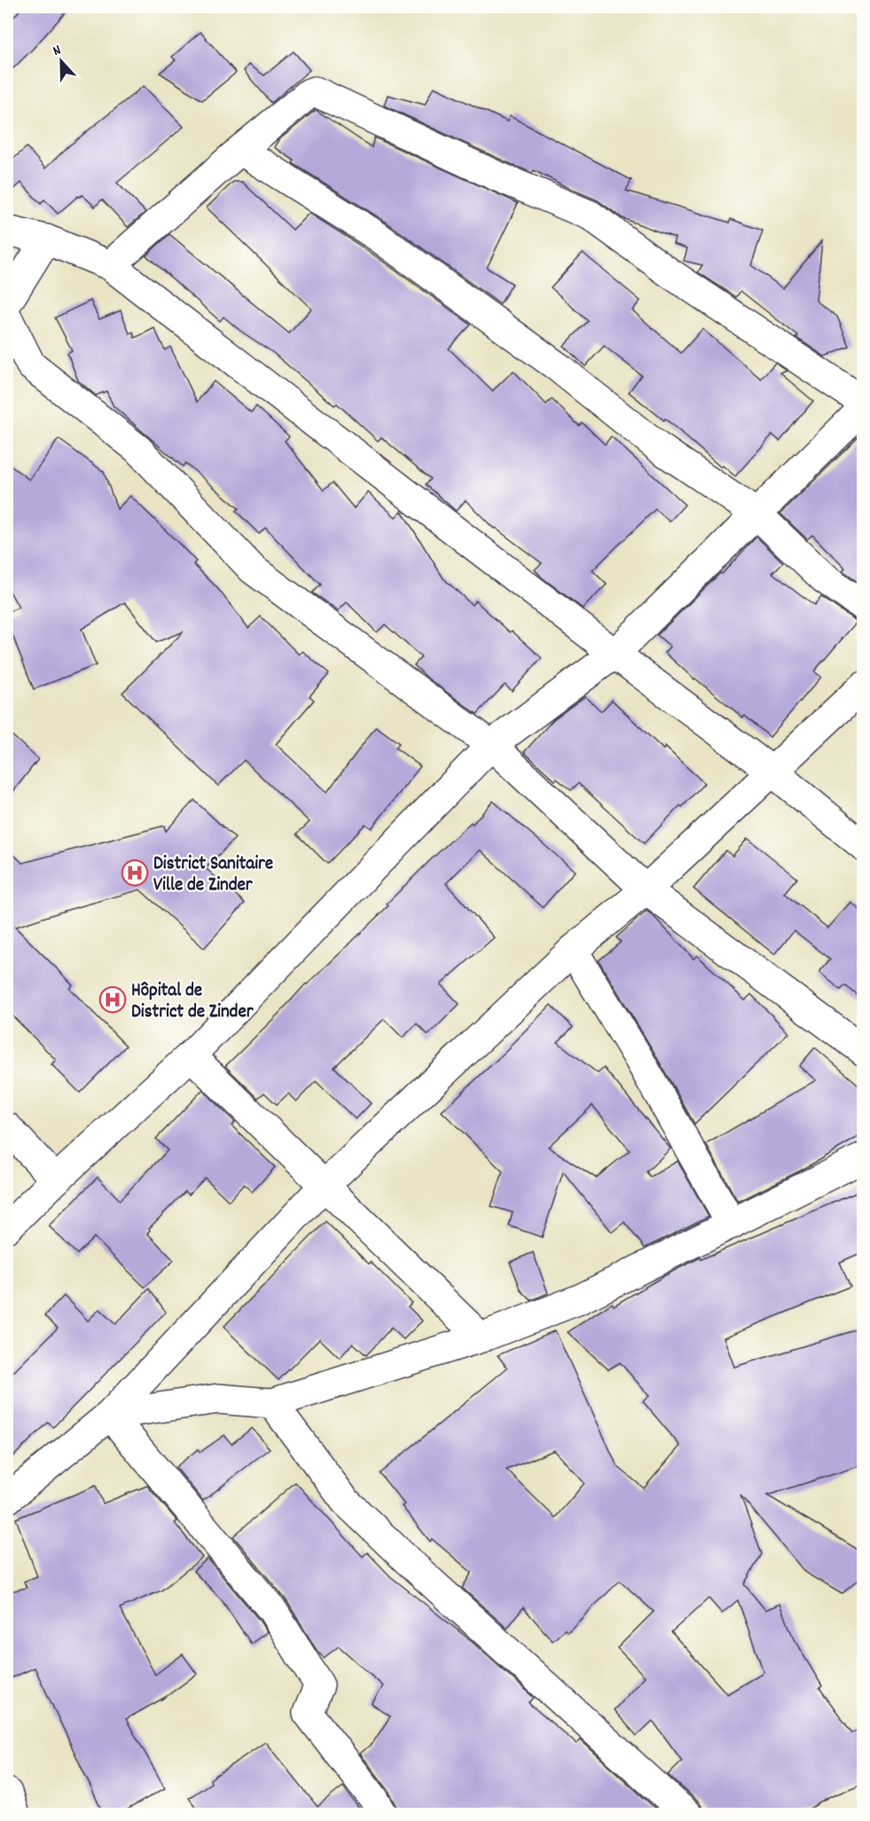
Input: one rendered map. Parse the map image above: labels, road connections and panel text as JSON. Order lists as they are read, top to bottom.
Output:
{
  "places": {
    "hospital": ["District Sanitaire Ville de Zinder", "Hôpital de District de Zinder"]
  },
  "north": "top"
}
